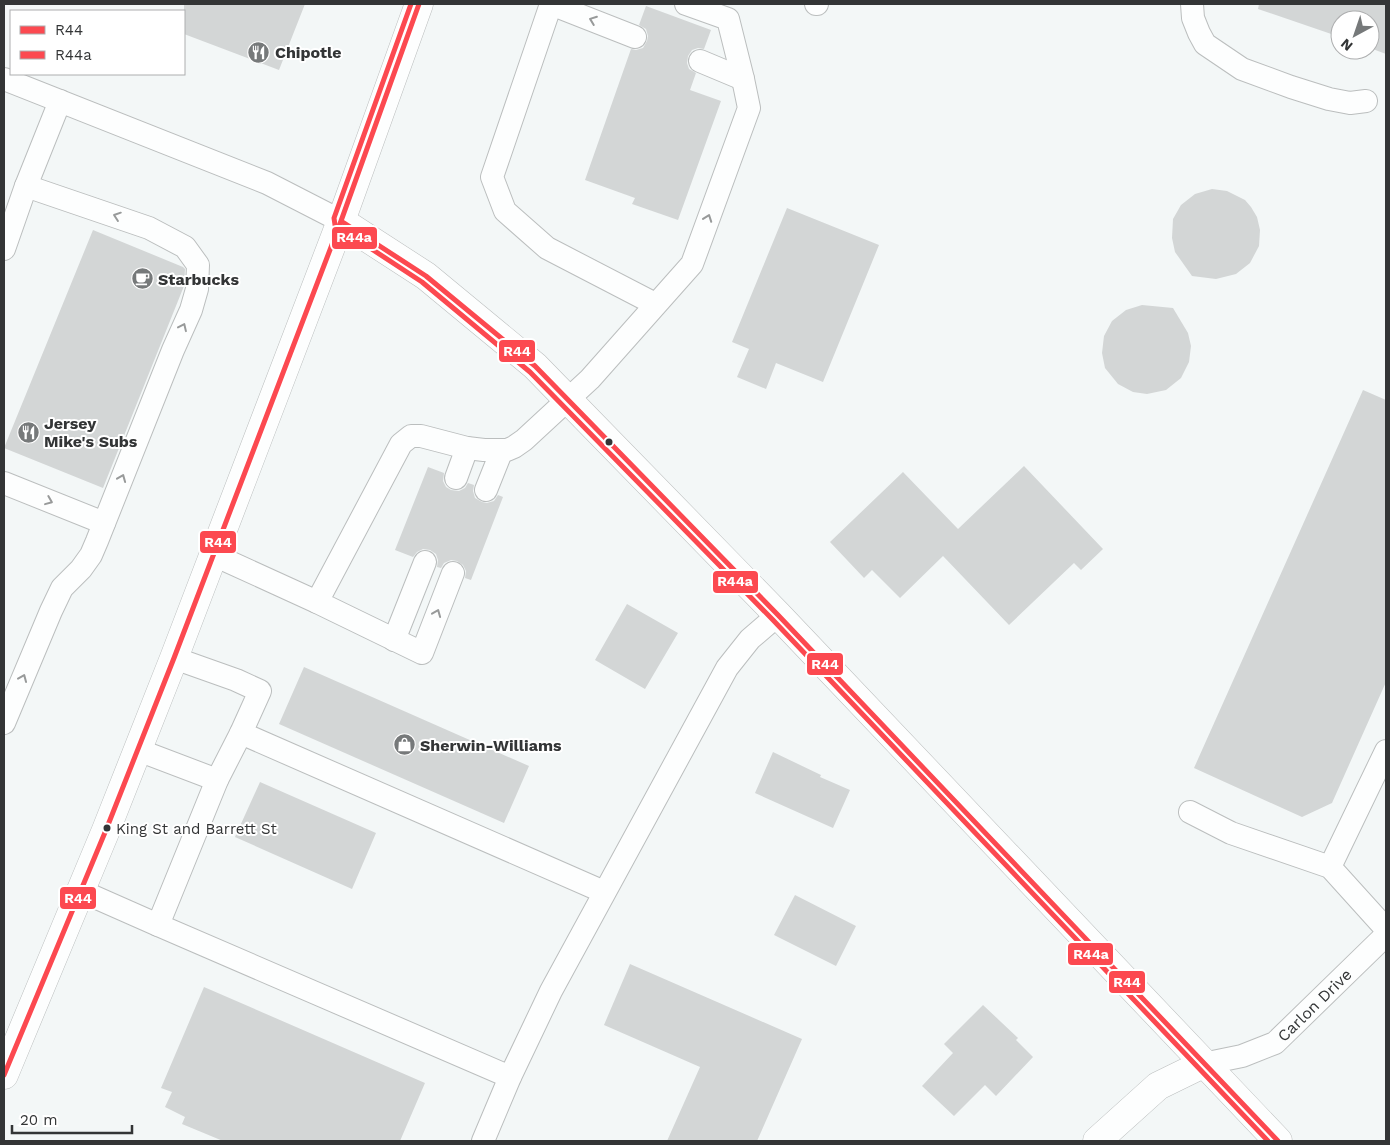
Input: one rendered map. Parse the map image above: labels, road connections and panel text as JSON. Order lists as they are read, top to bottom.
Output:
{
  "streets": {
    "lane": ["Carlon Drive"]
  },
  "places": {
    "restaurant": ["Chipotle", "Jersey Mike's Subs"],
    "cafe": ["Starbucks"],
    "shop": ["Sherwin-Williams"],
    "other": ["King St and Barrett St"]
  },
  "lines": ["transit line R44", "transit line R44a"],
  "legend": ["R44", "R44a"],
  "scale_bar": "20 m",
  "north": "bottom left"
}
